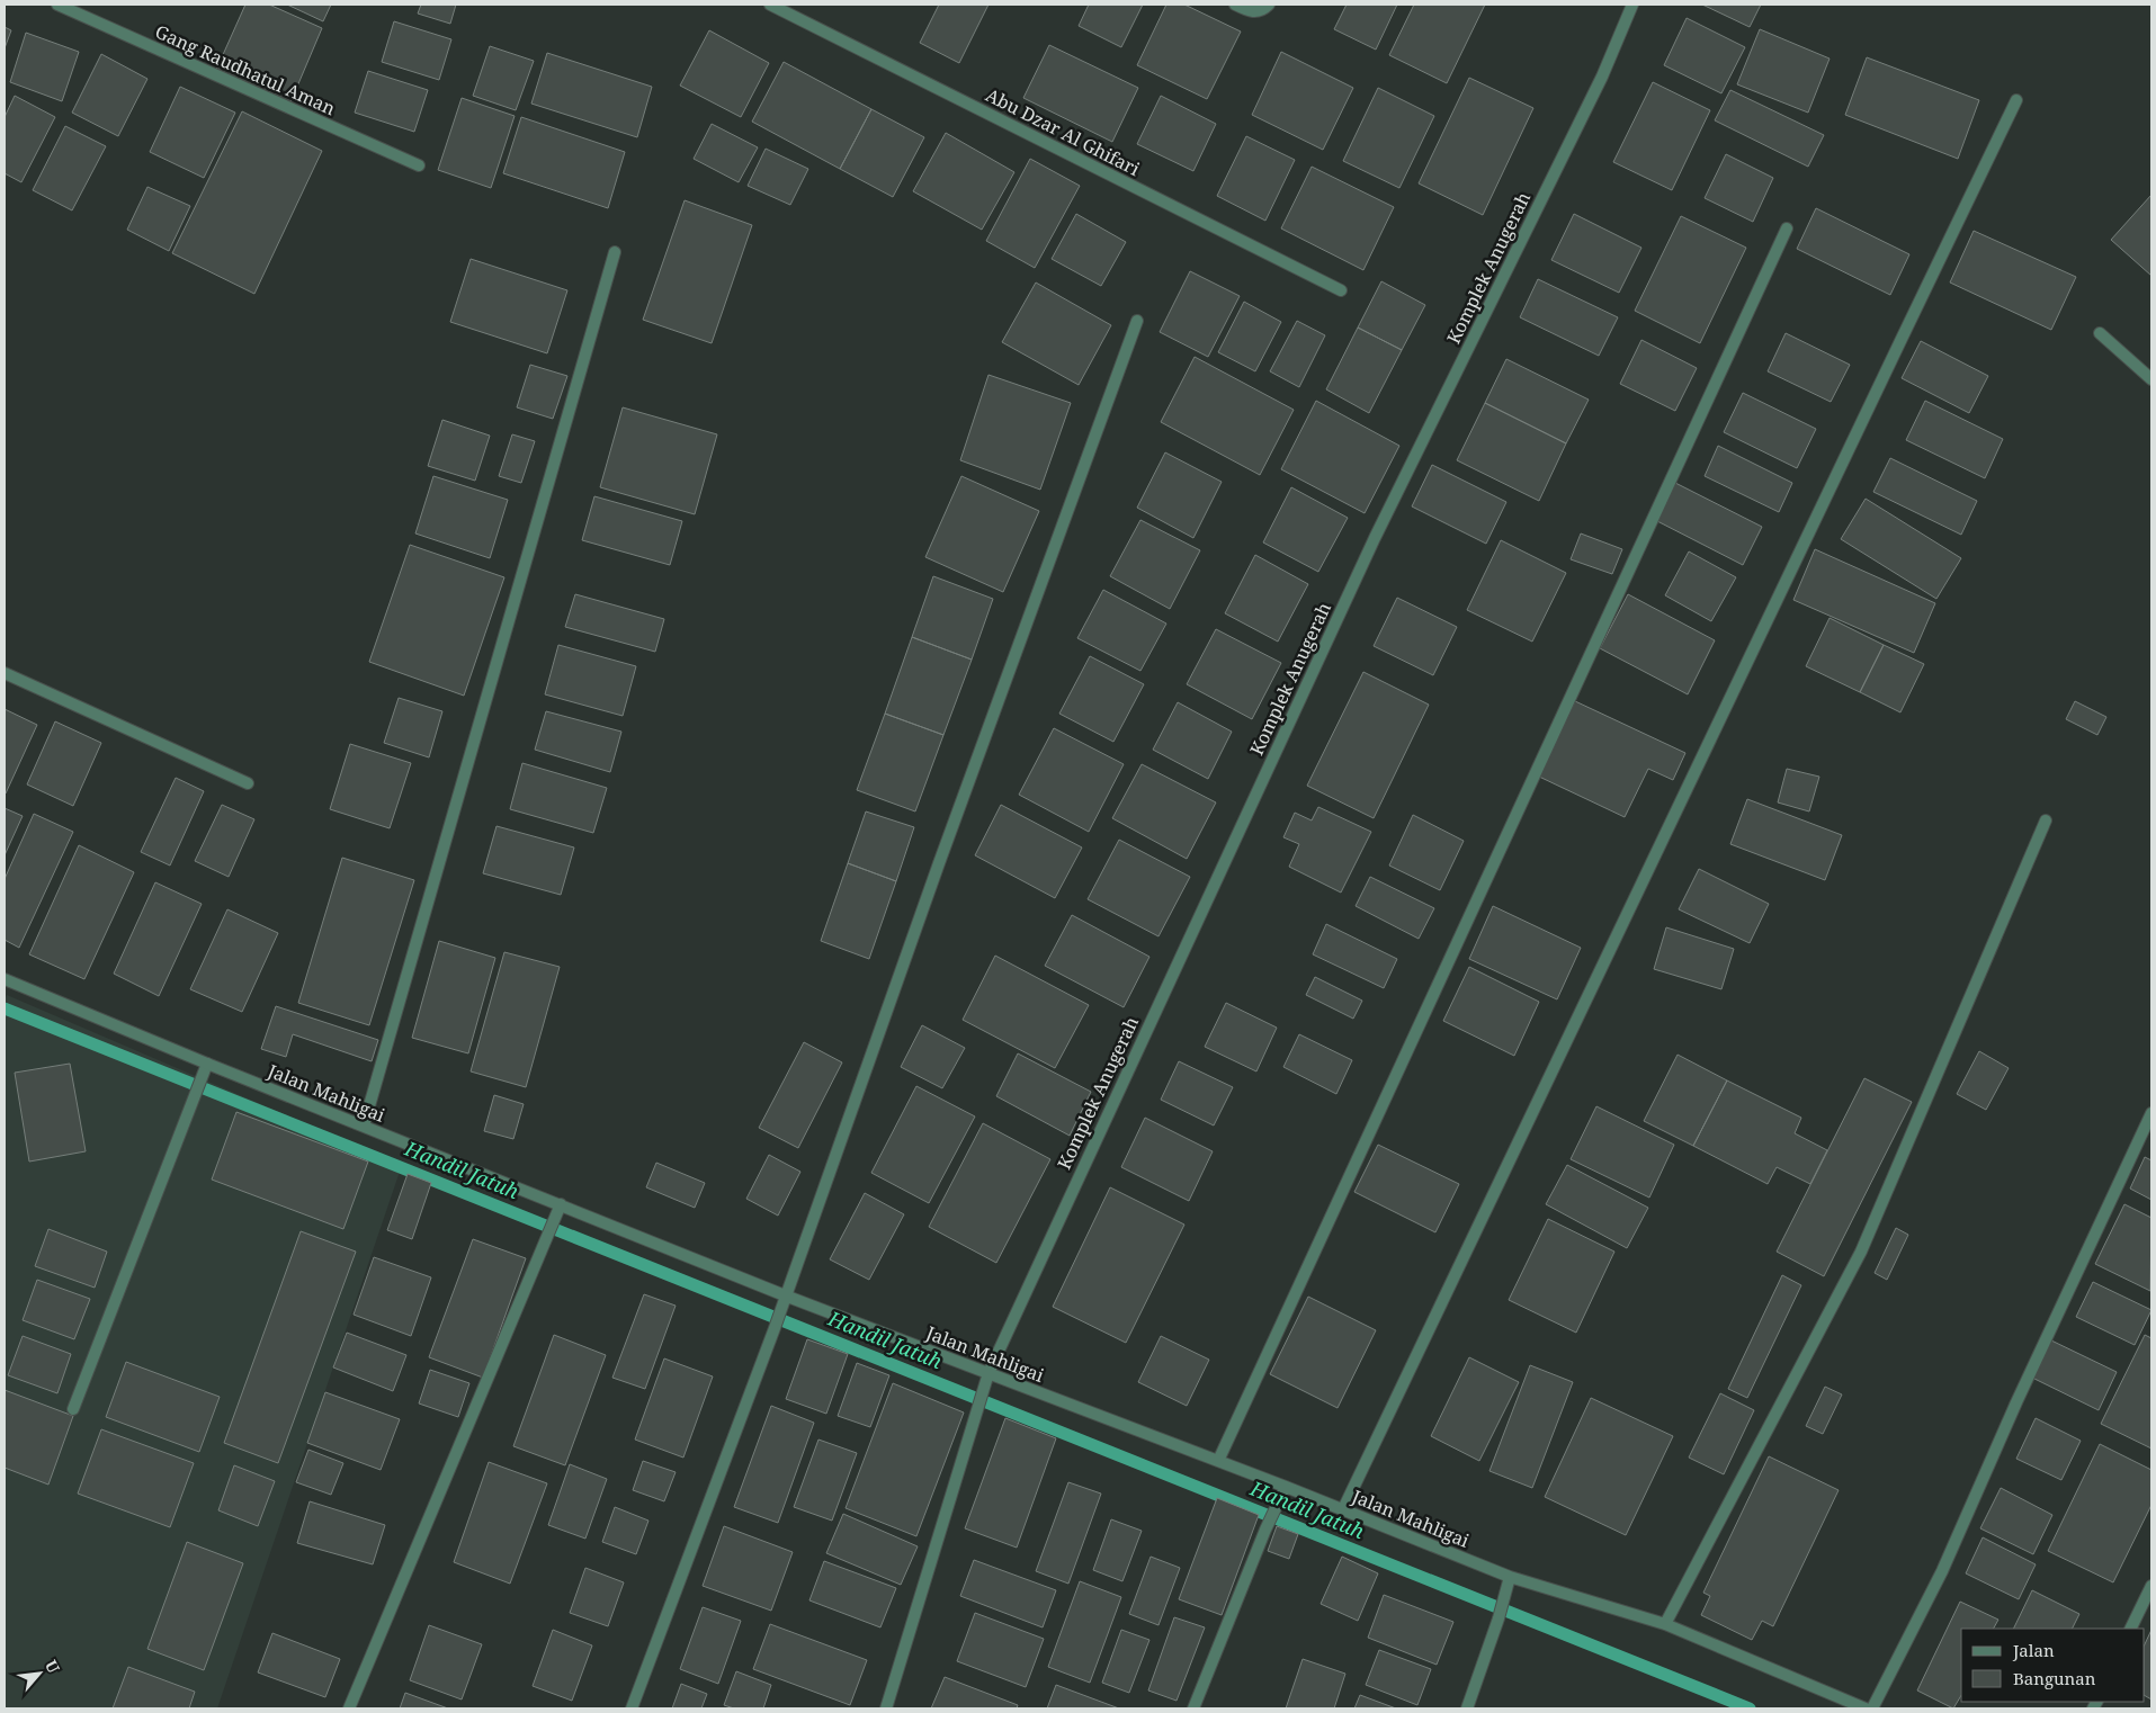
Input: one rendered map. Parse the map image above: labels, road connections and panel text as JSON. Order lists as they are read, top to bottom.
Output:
{
  "streets": {
    "street": [
      "Gang Raudhatul Aman",
      "Abu Dzar Al Ghifari",
      "Komplek Anugerah",
      "Jalan Mahligai"
    ]
  },
  "crossings": [
    ["Komplek Anugerah", "Jalan Mahligai"]
  ],
  "water": ["Handil Jatuh"],
  "legend": ["Jalan", "Bangunan"],
  "north": "top right"
}
